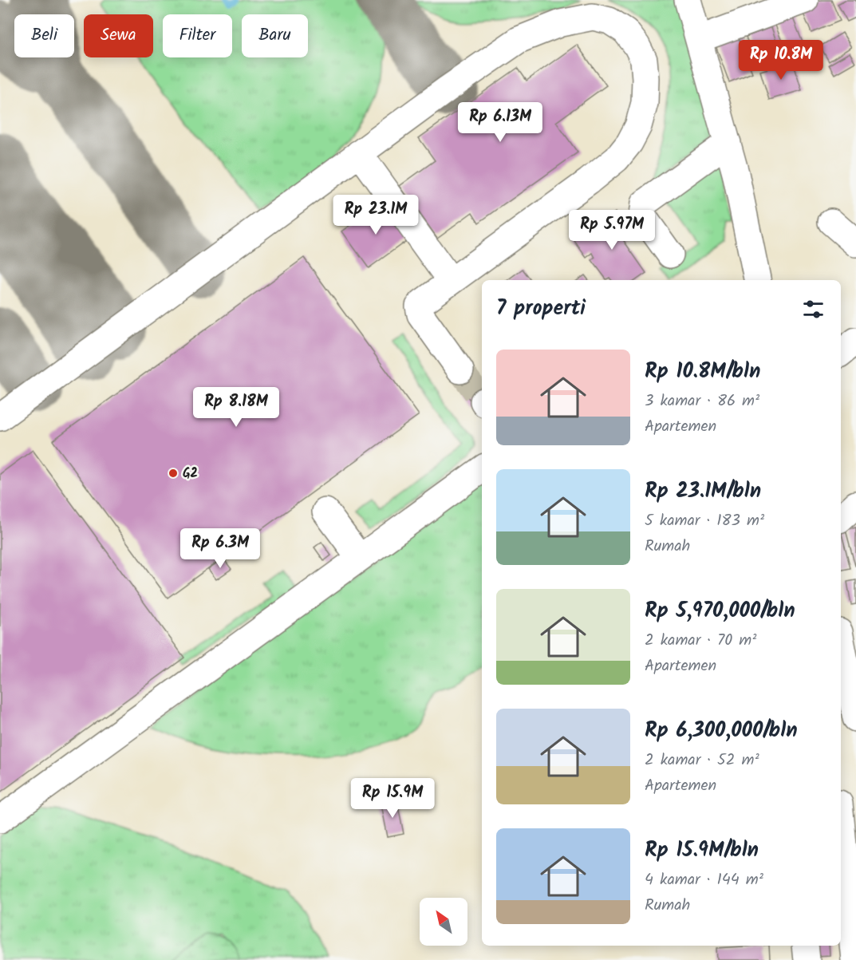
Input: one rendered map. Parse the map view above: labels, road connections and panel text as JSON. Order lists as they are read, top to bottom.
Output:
{
  "places": ["G2"],
  "north": "top left",
  "page": {
    "chip": [
      "Beli",
      "Sewa",
      "Filter",
      "Baru"
    ],
    "price": [
      "Rp 10.8M",
      "Rp 6.13M",
      "Rp 23.1M",
      "Rp 5.97M",
      "Rp 8.18M",
      "Rp 6.3M",
      "Rp 15.9M"
    ],
    "heading": "7 properti",
    "list": [
      {
        "name": "Rp 10.8M/bln",
        "note": "3 kamar · 86 m² · Apartemen"
      },
      {
        "name": "Rp 23.1M/bln",
        "note": "5 kamar · 183 m² · Rumah"
      },
      {
        "name": "Rp 5,970,000/bln",
        "note": "2 kamar · 70 m² · Apartemen"
      },
      {
        "name": "Rp 6,300,000/bln",
        "note": "2 kamar · 52 m² · Apartemen"
      },
      {
        "name": "Rp 15.9M/bln",
        "note": "4 kamar · 144 m² · Rumah"
      }
    ]
  }
}
